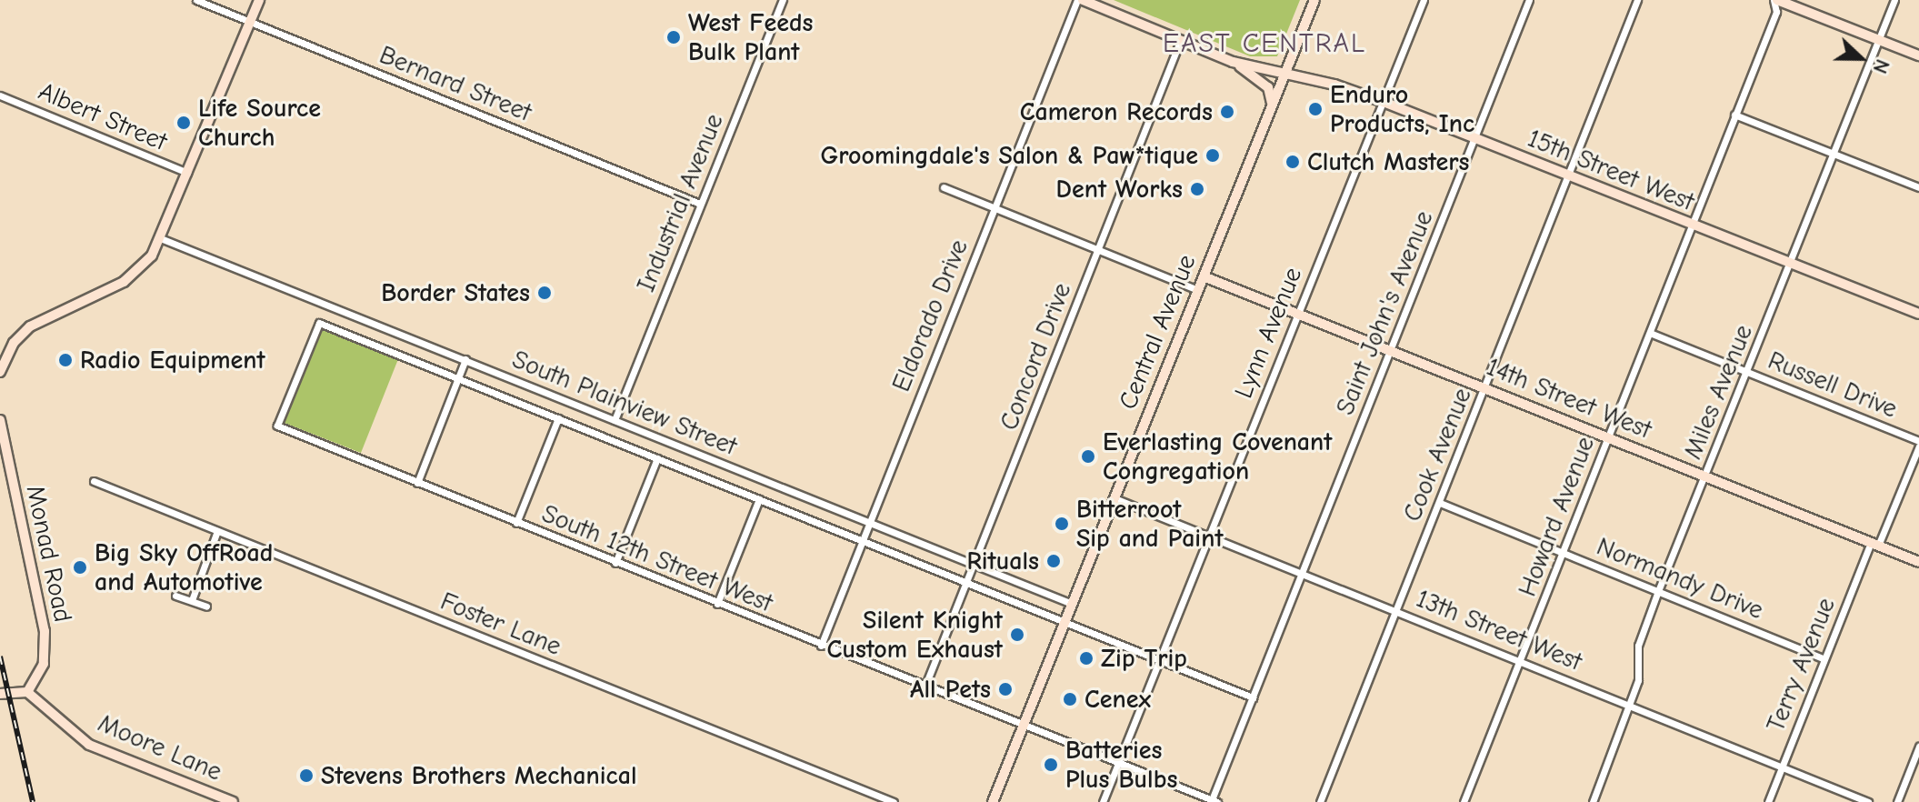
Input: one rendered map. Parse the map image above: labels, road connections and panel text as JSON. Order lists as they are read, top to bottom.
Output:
{
  "streets": {
    "street": [
      "Bernard Street",
      "Albert Street",
      "15th Street West",
      "Industrial Avenue",
      "Saint John's Avenue",
      "Eldorado Drive",
      "Central Avenue",
      "Lynn Avenue",
      "Concord Drive",
      "Russell Drive",
      "Miles Avenue",
      "14th Street West",
      "South Plainview Street",
      "Cook Avenue",
      "Howard Avenue",
      "Monad Road",
      "South 12th Street West",
      "Normandy Drive",
      "Foster Lane",
      "13th Street West",
      "Terry Avenue",
      "Moore Lane"
    ]
  },
  "crossings": [
    ["Bernard Street", "Industrial Avenue"],
    ["15th Street West", "Saint John's Avenue"],
    ["15th Street West", "Central Avenue"],
    ["15th Street West", "Lynn Avenue"],
    ["15th Street West", "Miles Avenue"],
    ["15th Street West", "Cook Avenue"],
    ["15th Street West", "Howard Avenue"],
    ["Industrial Avenue", "South Plainview Street"],
    ["Saint John's Avenue", "14th Street West"],
    ["Saint John's Avenue", "South Plainview Street"],
    ["Saint John's Avenue", "South 12th Street West"],
    ["Saint John's Avenue", "13th Street West"],
    ["Eldorado Drive", "South Plainview Street"],
    ["Eldorado Drive", "South 12th Street West"],
    ["Central Avenue", "14th Street West"],
    ["Central Avenue", "South Plainview Street"],
    ["Central Avenue", "South 12th Street West"],
    ["Central Avenue", "13th Street West"],
    ["Lynn Avenue", "14th Street West"],
    ["Lynn Avenue", "South Plainview Street"],
    ["Lynn Avenue", "South 12th Street West"],
    ["Lynn Avenue", "13th Street West"],
    ["Concord Drive", "South Plainview Street"],
    ["Concord Drive", "South 12th Street West"],
    ["Russell Drive", "Miles Avenue"],
    ["Russell Drive", "Howard Avenue"],
    ["Miles Avenue", "14th Street West"],
    ["Miles Avenue", "Normandy Drive"],
    ["Miles Avenue", "13th Street West"],
    ["14th Street West", "Cook Avenue"],
    ["14th Street West", "Howard Avenue"],
    ["14th Street West", "Terry Avenue"],
    ["South Plainview Street", "South 12th Street West"],
    ["Cook Avenue", "Normandy Drive"],
    ["Cook Avenue", "13th Street West"],
    ["Howard Avenue", "Normandy Drive"],
    ["Howard Avenue", "13th Street West"],
    ["Monad Road", "Moore Lane"],
    ["Normandy Drive", "Terry Avenue"],
    ["13th Street West", "Terry Avenue"]
  ],
  "districts": ["EAST CENTRAL"],
  "places": [
    "West Feeds Bulk Plant",
    "Enduro Products, Inc",
    "Cameron Records",
    "Life Source Church",
    "Groomingdale's Salon & Paw*tique",
    "Clutch Masters",
    "Dent Works",
    "Border States",
    "Radio Equipment",
    "Everlasting Covenant Congregation",
    "Bitterroot Sip and Paint",
    "Rituals",
    "Big Sky OffRoad and Automotive",
    "Silent Knight Custom Exhaust",
    "Zip Trip",
    "All Pets",
    "Cenex",
    "Batteries Plus Bulbs",
    "Stevens Brothers Mechanical"
  ],
  "north": "right"
}
